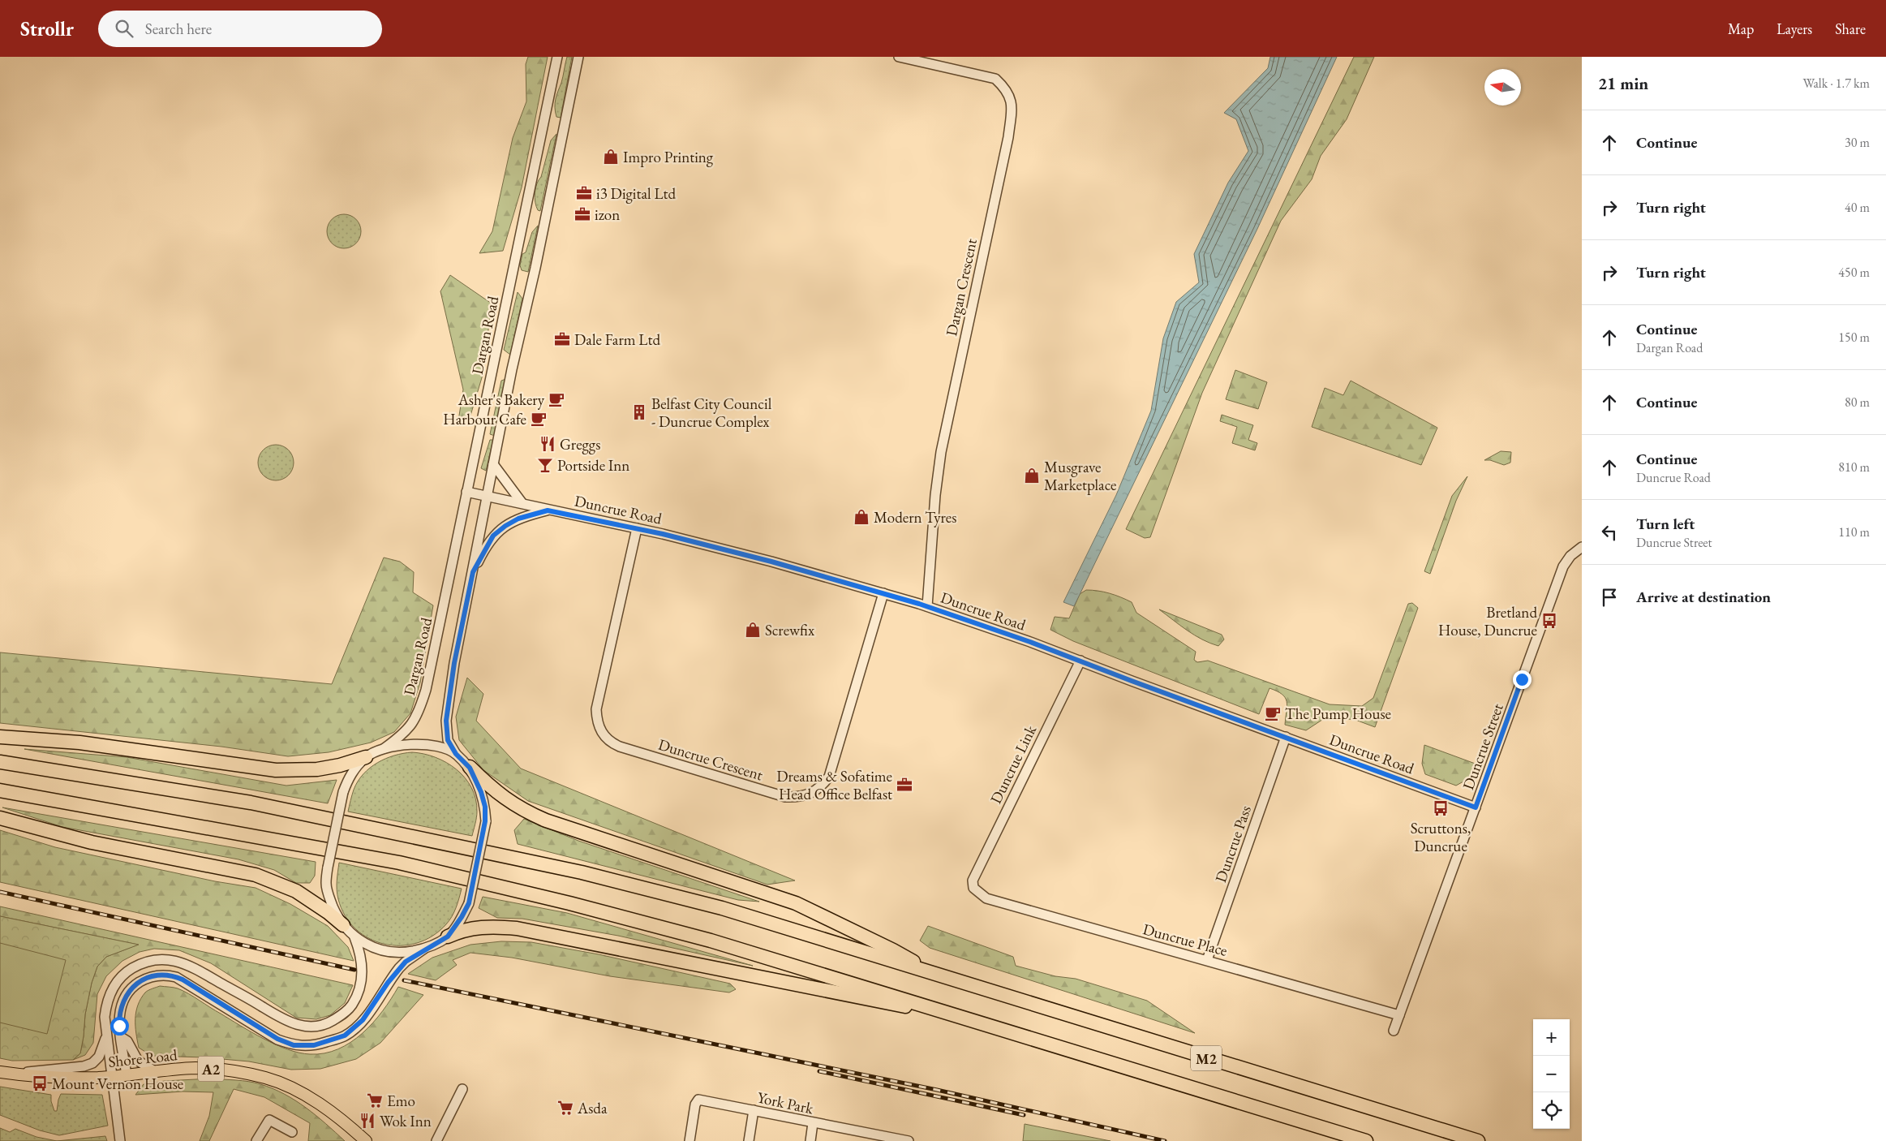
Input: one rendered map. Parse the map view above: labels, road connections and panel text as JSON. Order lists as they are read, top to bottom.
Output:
{
  "streets": {
    "highway": ["M2"],
    "main road": ["Shore Road", "A2"],
    "street": [
      "Dargan Crescent",
      "Dargan Road",
      "Duncrue Road",
      "Duncrue Street",
      "Duncrue Crescent",
      "Duncrue Link",
      "Duncrue Pass",
      "Duncrue Place",
      "York Park"
    ]
  },
  "crossings": [
    ["Dargan Crescent", "Duncrue Road"],
    ["Dargan Road", "Duncrue Road"],
    ["Duncrue Road", "Duncrue Street"],
    ["Duncrue Road", "Duncrue Crescent"],
    ["Duncrue Road", "Duncrue Link"],
    ["Duncrue Road", "Duncrue Pass"],
    ["Duncrue Street", "Duncrue Place"],
    ["Duncrue Link", "Duncrue Place"],
    ["Duncrue Pass", "Duncrue Place"]
  ],
  "places": {
    "shop": [
      "Impro Printing",
      "Musgrave Marketplace",
      "Modern Tyres",
      "Screwfix"
    ],
    "office": [
      "i3 Digital Ltd",
      "izon",
      "Dale Farm Ltd",
      "Dreams & Sofatime Head Office Belfast"
    ],
    "cafe": ["Asher's Bakery", "Harbour Cafe", "The Pump House"],
    "building": ["Belfast City Council - Duncrue Complex"],
    "restaurant": ["Greggs", "Wok Inn"],
    "bar": ["Portside Inn"],
    "bus stop": ["Bretland House, Duncrue", "Scruttons, Duncrue", "Mount Vernon House"],
    "supermarket": ["Emo", "Asda"]
  },
  "north": "left",
  "page": {
    "header": "Strollr",
    "search": "Search here",
    "nav": ["Map", "Layers", "Share"],
    "heading": ["21 min", "Walk · 1.7 km"],
    "list": [
      ["Continue", "30 m"],
      ["Turn right", "40 m"],
      ["Turn right", "450 m"],
      ["Continue", "Dargan Road", "150 m"],
      ["Continue", "80 m"],
      ["Continue", "Duncrue Road", "810 m"],
      ["Turn left", "Duncrue Street", "110 m"],
      "Arrive at destination"
    ],
    "map_buttons": ["+", "−"]
  }
}
